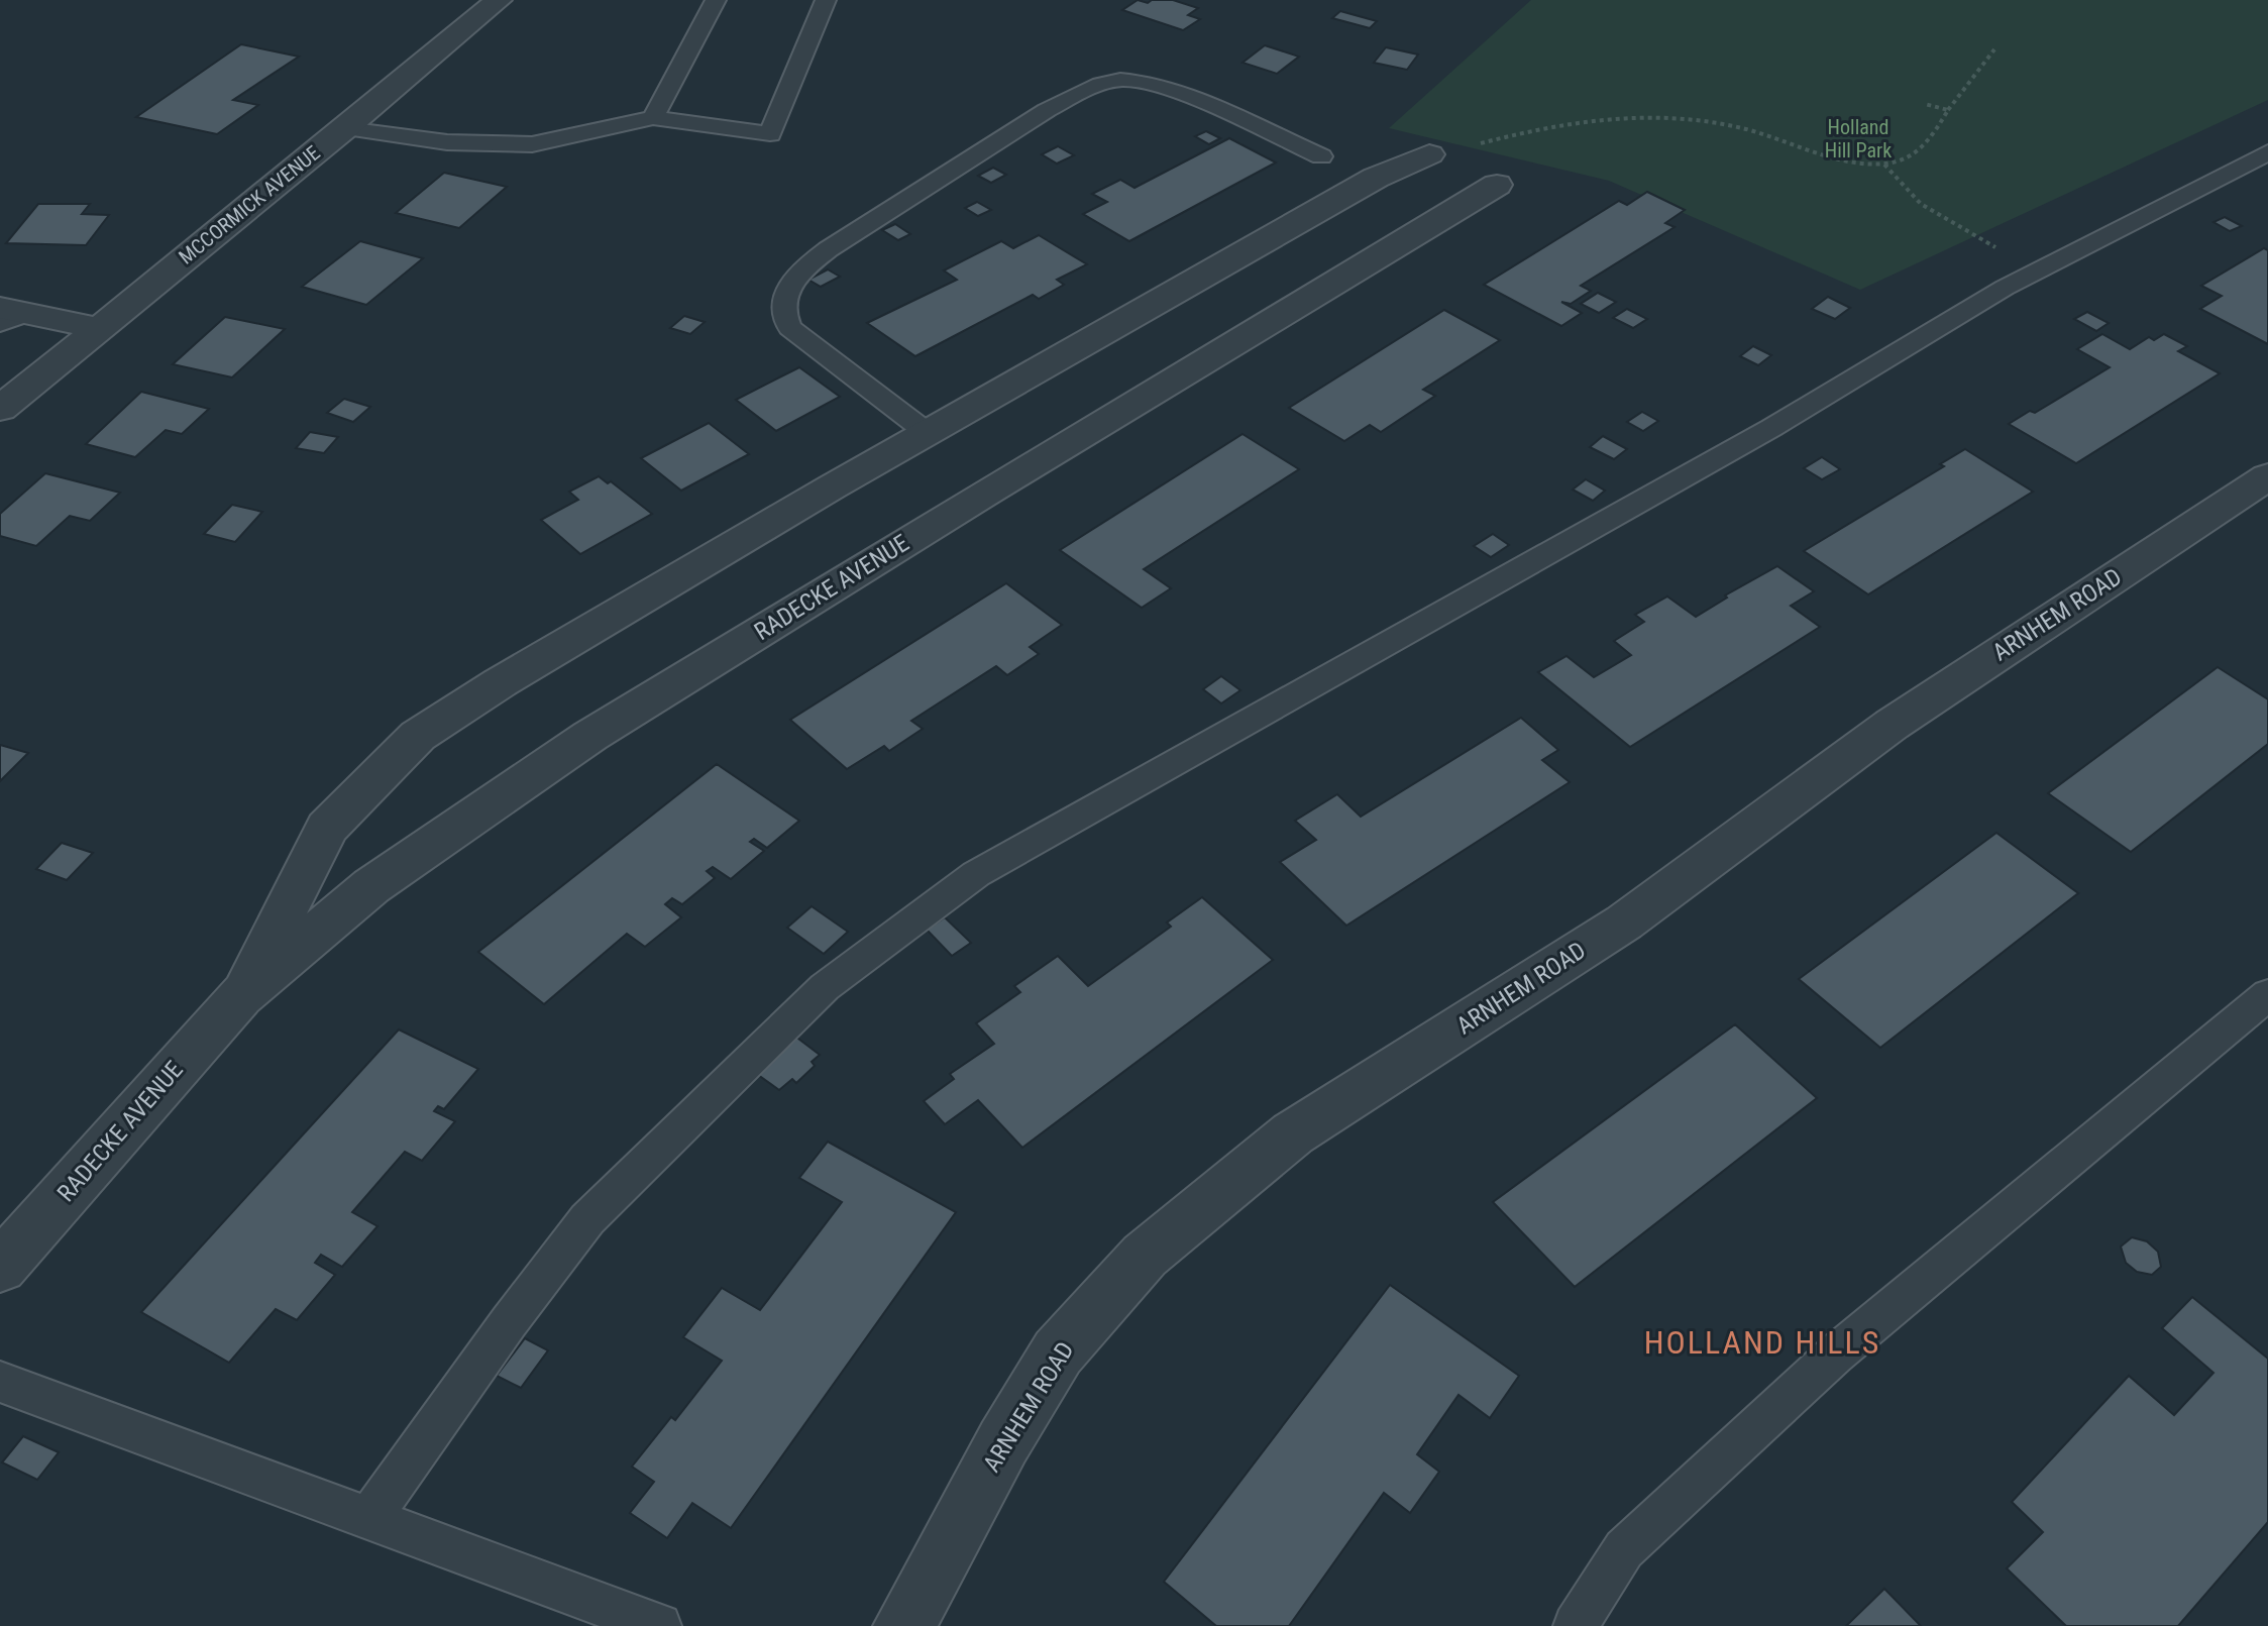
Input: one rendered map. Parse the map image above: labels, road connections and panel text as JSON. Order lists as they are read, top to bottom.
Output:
{
  "streets": {
    "street": ["MCCORMICK AVENUE", "RADECKE AVENUE", "ARNHEM ROAD"]
  },
  "districts": ["HOLLAND HILLS"],
  "parks": ["Holland Hill Park"]
}
